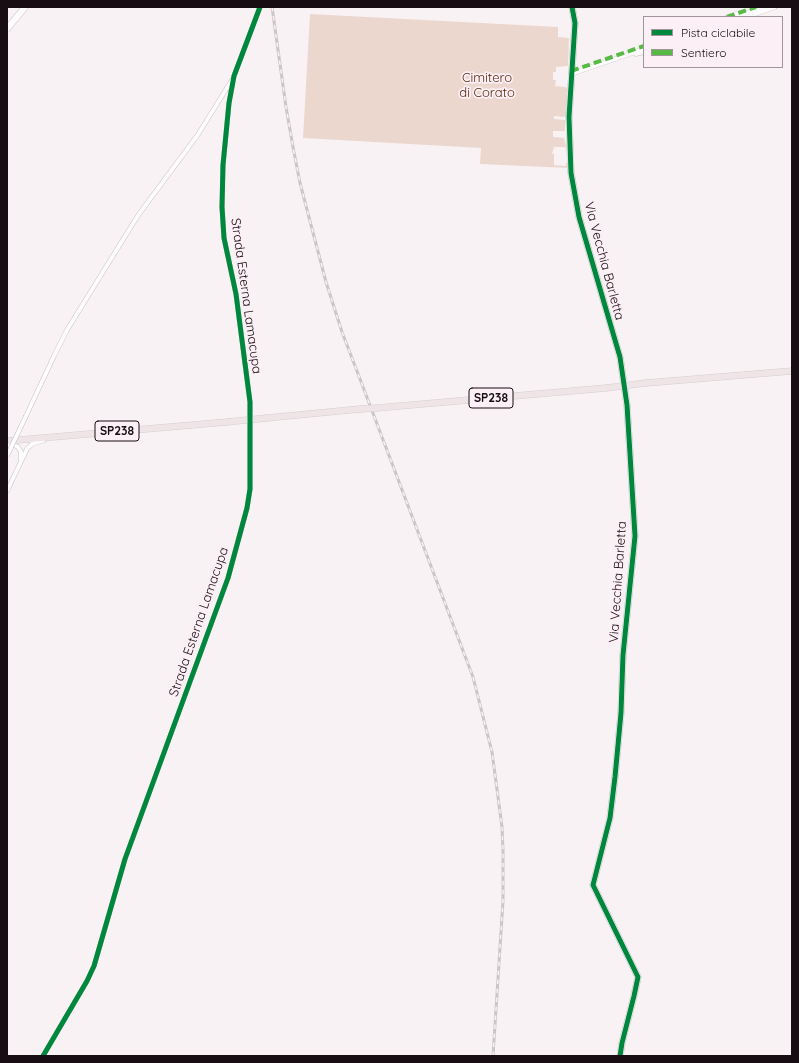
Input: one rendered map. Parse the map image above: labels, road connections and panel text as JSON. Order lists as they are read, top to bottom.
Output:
{
  "streets": {
    "main road": ["SP238"],
    "street": ["Via Vecchia Barletta", "Strada Esterna Lamacupa"]
  },
  "parks": ["Cimitero di Corato"],
  "legend": ["Pista ciclabile", "Sentiero"]
}
